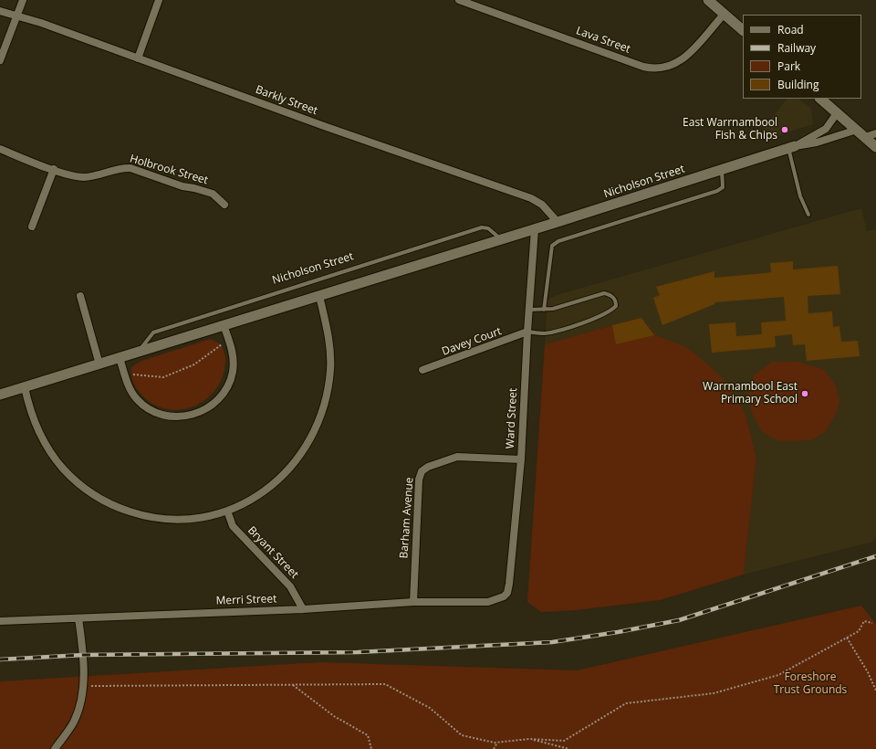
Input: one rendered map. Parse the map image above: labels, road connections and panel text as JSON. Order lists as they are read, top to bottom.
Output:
{
  "streets": {
    "street": [
      "Lava Street",
      "Barkly Street",
      "Holbrook Street",
      "Nicholson Street",
      "Davey Court",
      "Ward Street",
      "Barham Avenue",
      "Bryant Street",
      "Merri Street"
    ]
  },
  "crossings": [
    ["Barkly Street", "Nicholson Street"],
    ["Nicholson Street", "Ward Street"],
    ["Davey Court", "Ward Street"],
    ["Ward Street", "Barham Avenue"],
    ["Ward Street", "Merri Street"],
    ["Barham Avenue", "Merri Street"],
    ["Bryant Street", "Merri Street"]
  ],
  "parks": ["Foreshore Trust Grounds"],
  "places": ["East Warrnambool Fish & Chips", "Warrnambool East Primary School"],
  "legend": [
    "Road",
    "Railway",
    "Park",
    "Building"
  ]
}
